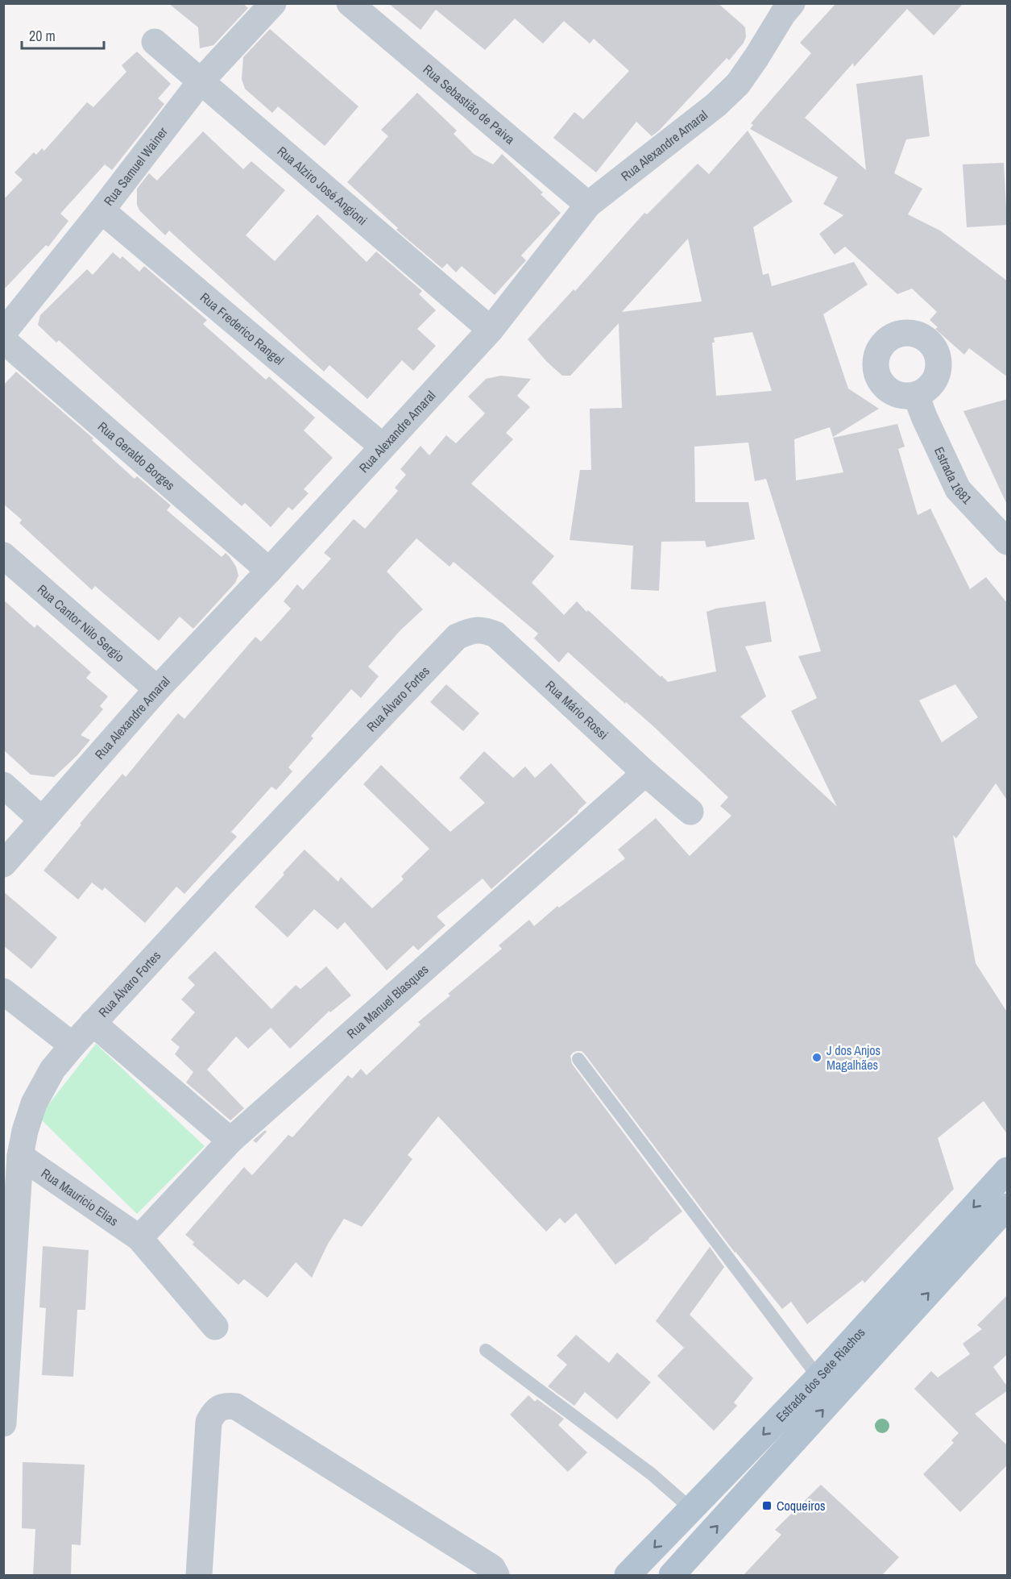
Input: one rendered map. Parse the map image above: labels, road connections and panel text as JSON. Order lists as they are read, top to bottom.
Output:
{
  "streets": {
    "main road": ["Estrada dos Sete Riachos"],
    "street": [
      "Rua Sebastião de Paiva",
      "Rua Alexandre Amaral",
      "Rua Samuel Wainer",
      "Rua Alziro José Angioni",
      "Rua Frederico Rangel",
      "Rua Geraldo Borges",
      "Estrada 1681",
      "Rua Cantor Nilo Sergio",
      "Rua Álvaro Fortes",
      "Rua Mário Rossi",
      "Rua Manuel Blasques",
      "Rua Mauricio Elias"
    ]
  },
  "crossings": [
    ["Rua Sebastião de Paiva", "Rua Alexandre Amaral"],
    ["Rua Alexandre Amaral", "Rua Alziro José Angioni"],
    ["Rua Alexandre Amaral", "Rua Frederico Rangel"],
    ["Rua Alexandre Amaral", "Rua Geraldo Borges"],
    ["Rua Alexandre Amaral", "Rua Cantor Nilo Sergio"],
    ["Rua Samuel Wainer", "Rua Alziro José Angioni"],
    ["Rua Samuel Wainer", "Rua Frederico Rangel"],
    ["Rua Álvaro Fortes", "Rua Mário Rossi"],
    ["Rua Álvaro Fortes", "Rua Mauricio Elias"],
    ["Rua Mário Rossi", "Rua Manuel Blasques"],
    ["Rua Manuel Blasques", "Rua Mauricio Elias"]
  ],
  "places": {
    "other": ["J dos Anjos Magalhães"],
    "transit": ["Coqueiros"]
  },
  "scale_bar": "20 m"
}
